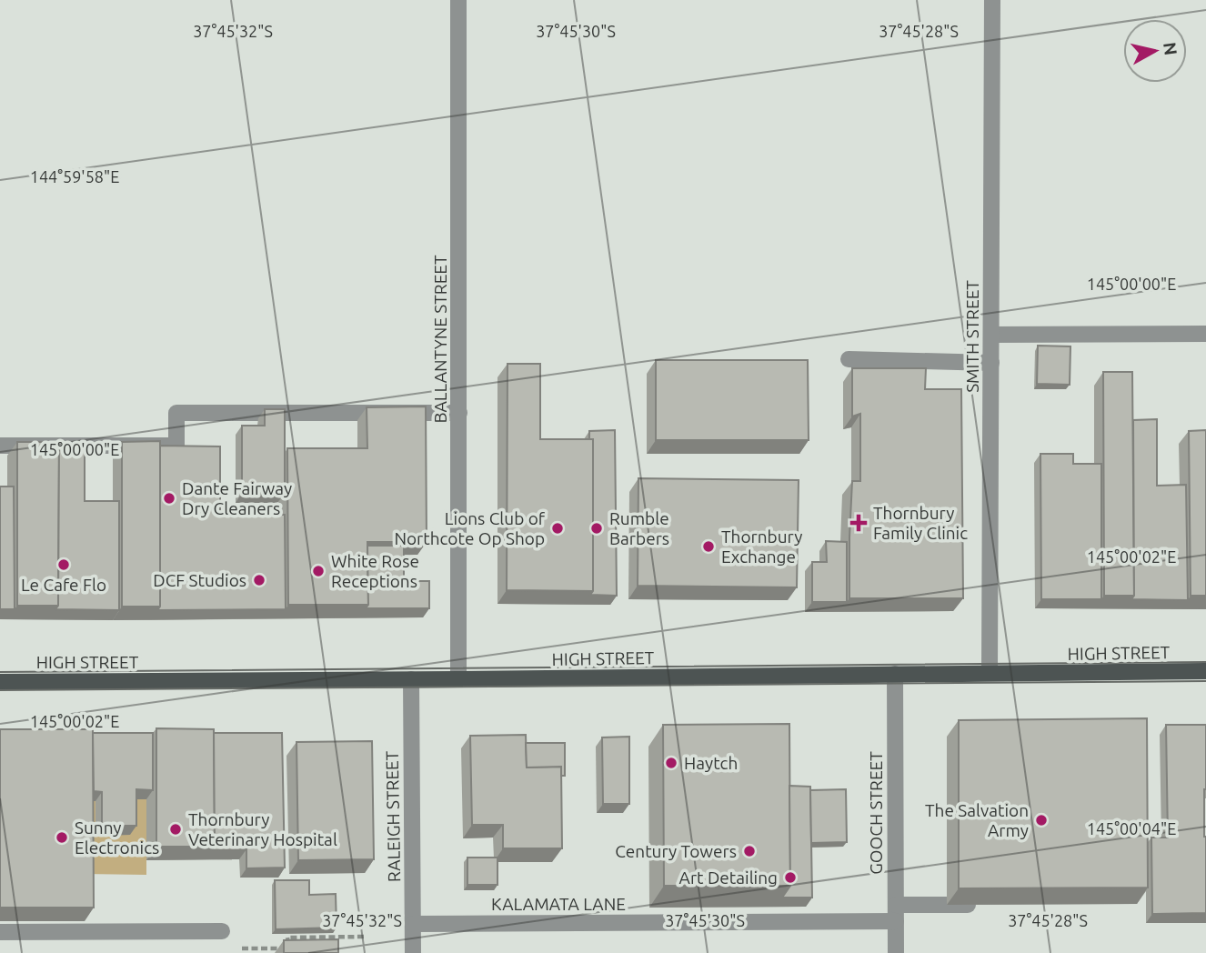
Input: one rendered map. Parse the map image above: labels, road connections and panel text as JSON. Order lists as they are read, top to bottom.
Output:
{
  "streets": {
    "main road": ["HIGH STREET"],
    "street": [
      "SMITH STREET",
      "BALLANTYNE STREET",
      "GOOCH STREET",
      "RALEIGH STREET",
      "KALAMATA LANE"
    ]
  },
  "crossings": [
    ["SMITH STREET", "HIGH STREET"],
    ["BALLANTYNE STREET", "HIGH STREET"],
    ["HIGH STREET", "GOOCH STREET"],
    ["HIGH STREET", "RALEIGH STREET"],
    ["GOOCH STREET", "KALAMATA LANE"],
    ["RALEIGH STREET", "KALAMATA LANE"]
  ],
  "places": {
    "other": [
      "Dante Fairway Dry Cleaners",
      "Lions Club of Northcote Op Shop",
      "Rumble Barbers",
      "Thornbury Exchange",
      "Le Cafe Flo",
      "White Rose Receptions",
      "DCF Studios",
      "Haytch",
      "The Salvation Army",
      "Thornbury Veterinary Hospital",
      "Sunny Electronics",
      "Century Towers",
      "Art Detailing"
    ],
    "health": ["Thornbury Family Clinic"]
  },
  "north": "right",
  "coordinates": [
    "37°45'32\"S",
    "37°45'30\"S",
    "37°45'28\"S",
    "144°59'58\"E",
    "145°00'00\"E",
    "145°00'02\"E",
    "145°00'04\"E"
  ]
}
